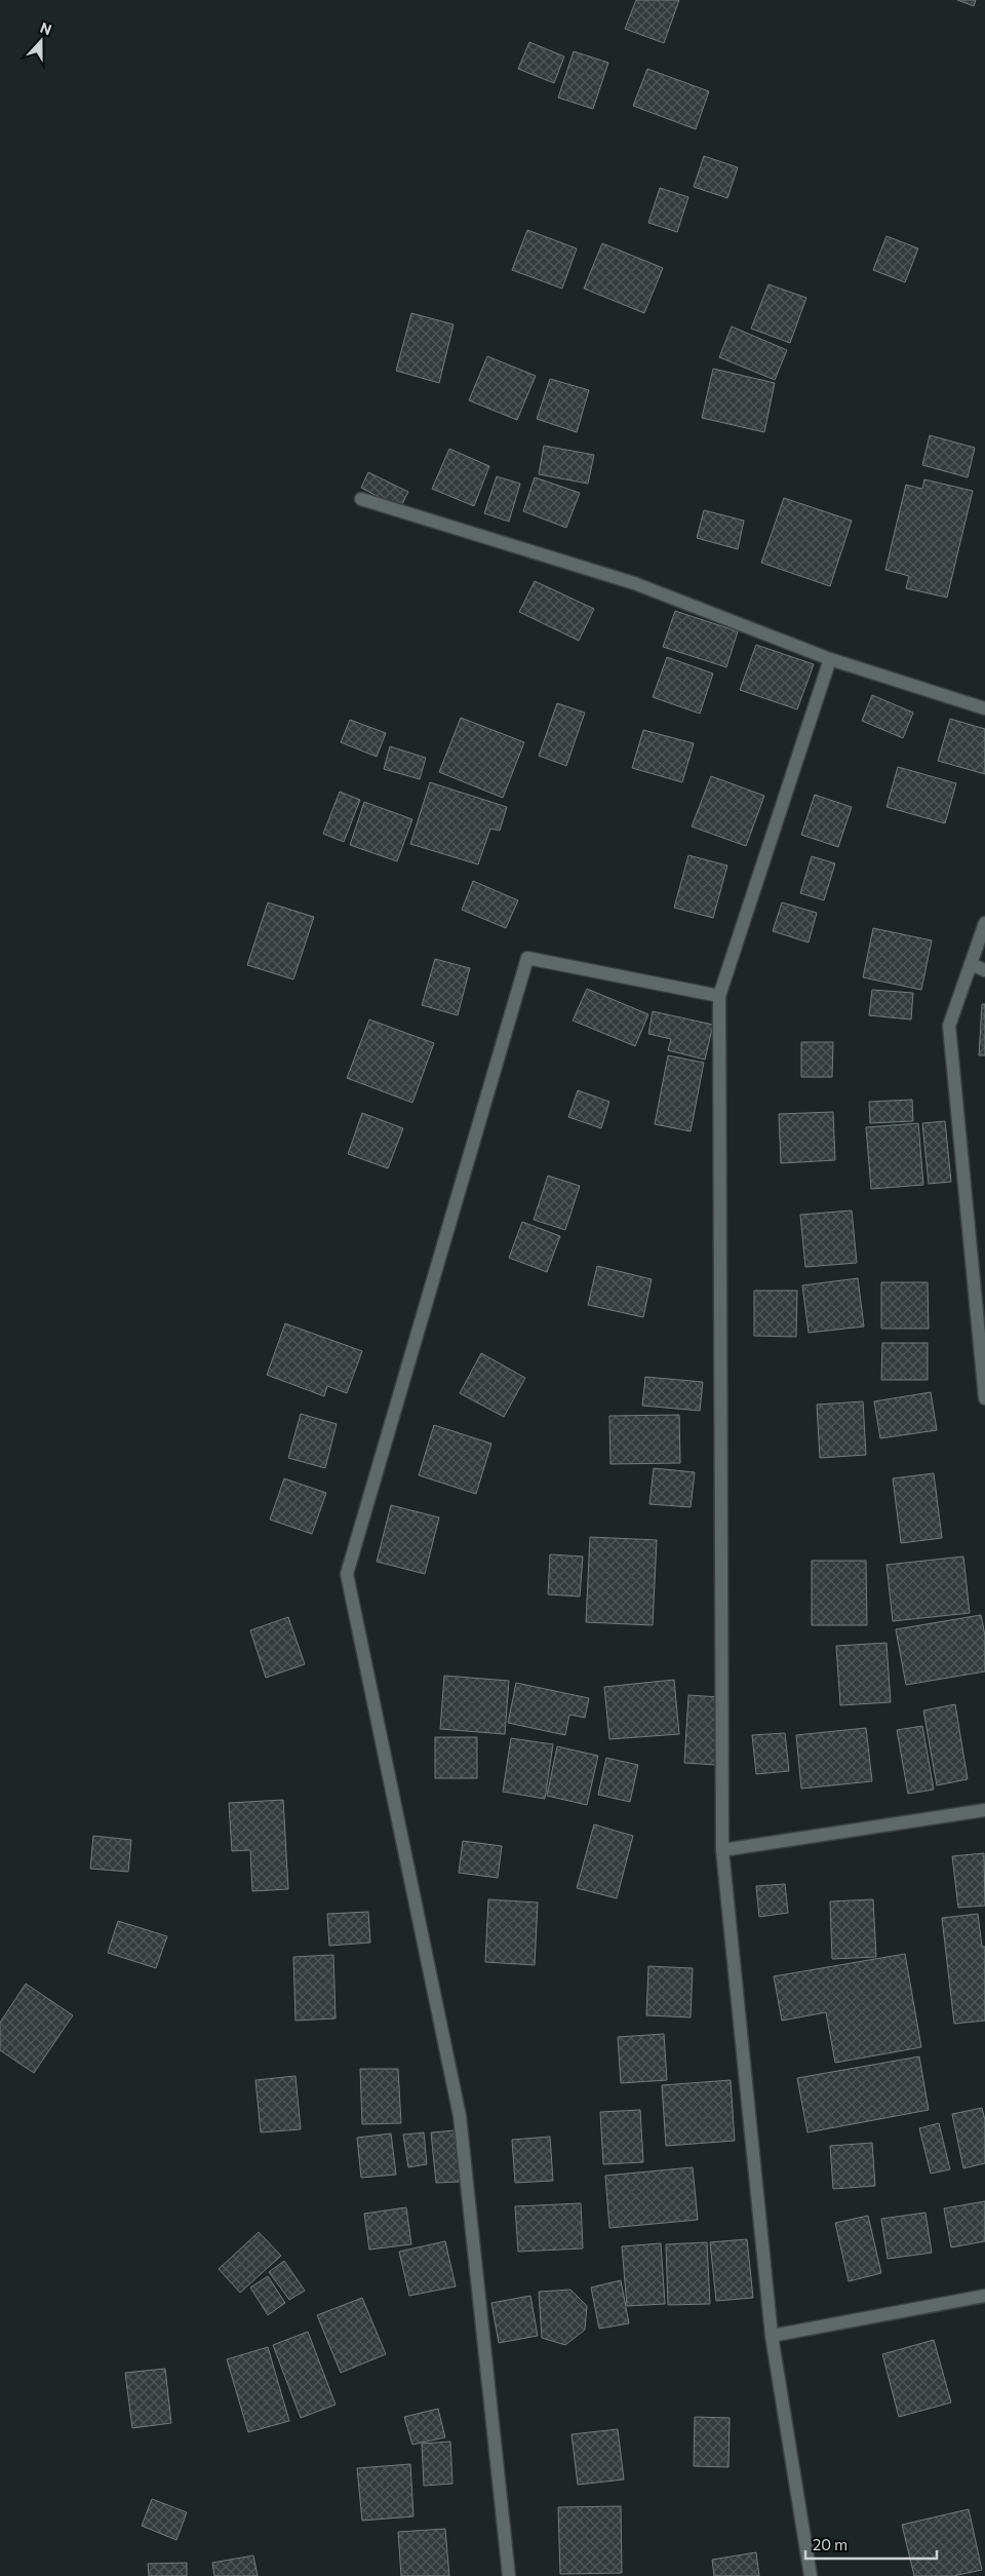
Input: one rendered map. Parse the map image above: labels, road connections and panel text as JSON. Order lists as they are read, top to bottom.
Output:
{
  "scale_bar": "20 m",
  "north": "top"
}
